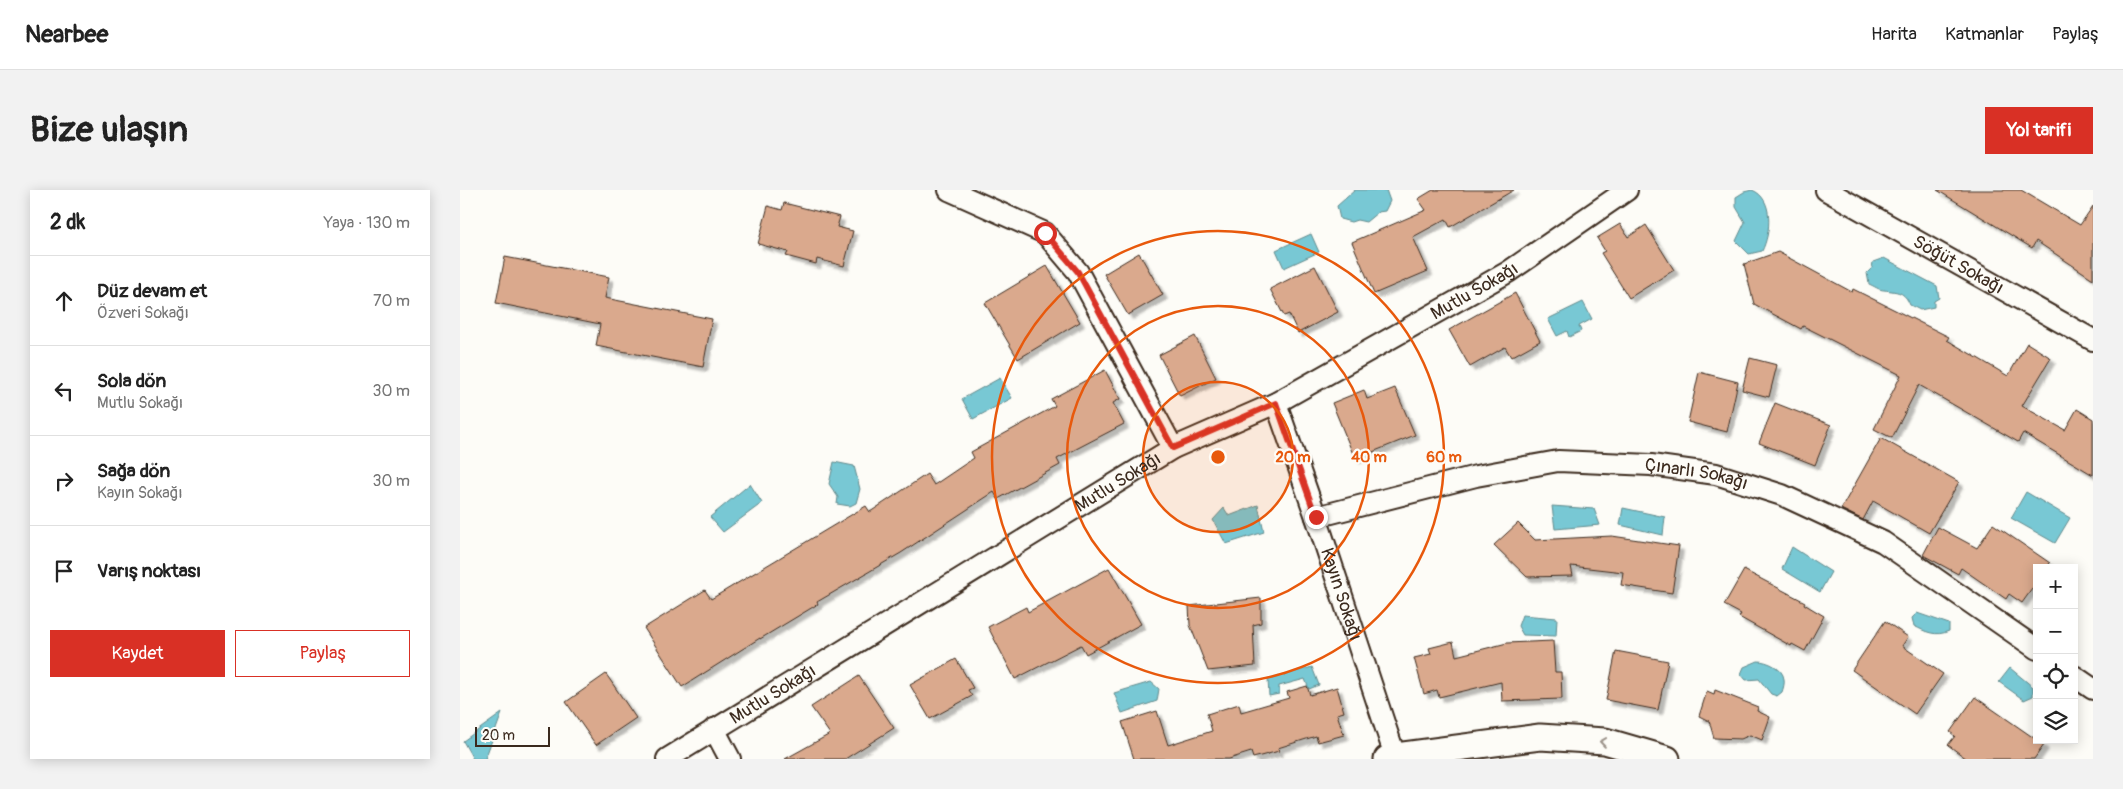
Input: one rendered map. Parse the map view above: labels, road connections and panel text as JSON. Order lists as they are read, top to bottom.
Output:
{
  "streets": {
    "street": [
      "Söğüt Sokağı",
      "Mutlu Sokağı",
      "Çınarlı Sokağı",
      "Kayın Sokağı"
    ]
  },
  "crossings": [
    ["Mutlu Sokağı", "Kayın Sokağı"],
    ["Çınarlı Sokağı", "Kayın Sokağı"]
  ],
  "scale_bar": "20 m",
  "page": {
    "header": "Nearbee",
    "nav": ["Harita", "Katmanlar", "Paylaş"],
    "buttons": [
      "Yol tarifi",
      ["Kaydet", "Paylaş"]
    ],
    "title": "Bize ulaşın",
    "heading": ["2 dk", "Yaya · 130 m"],
    "list": [
      ["Düz devam et", "Özveri Sokağı", "70 m"],
      ["Sola dön", "Mutlu Sokağı", "30 m"],
      ["Sağa dön", "Kayın Sokağı", "30 m"],
      "Varış noktası"
    ],
    "map_buttons": ["+", "−"],
    "scale": "20 m"
  },
  "rings": ["20 m", "40 m", "60 m"]
}
